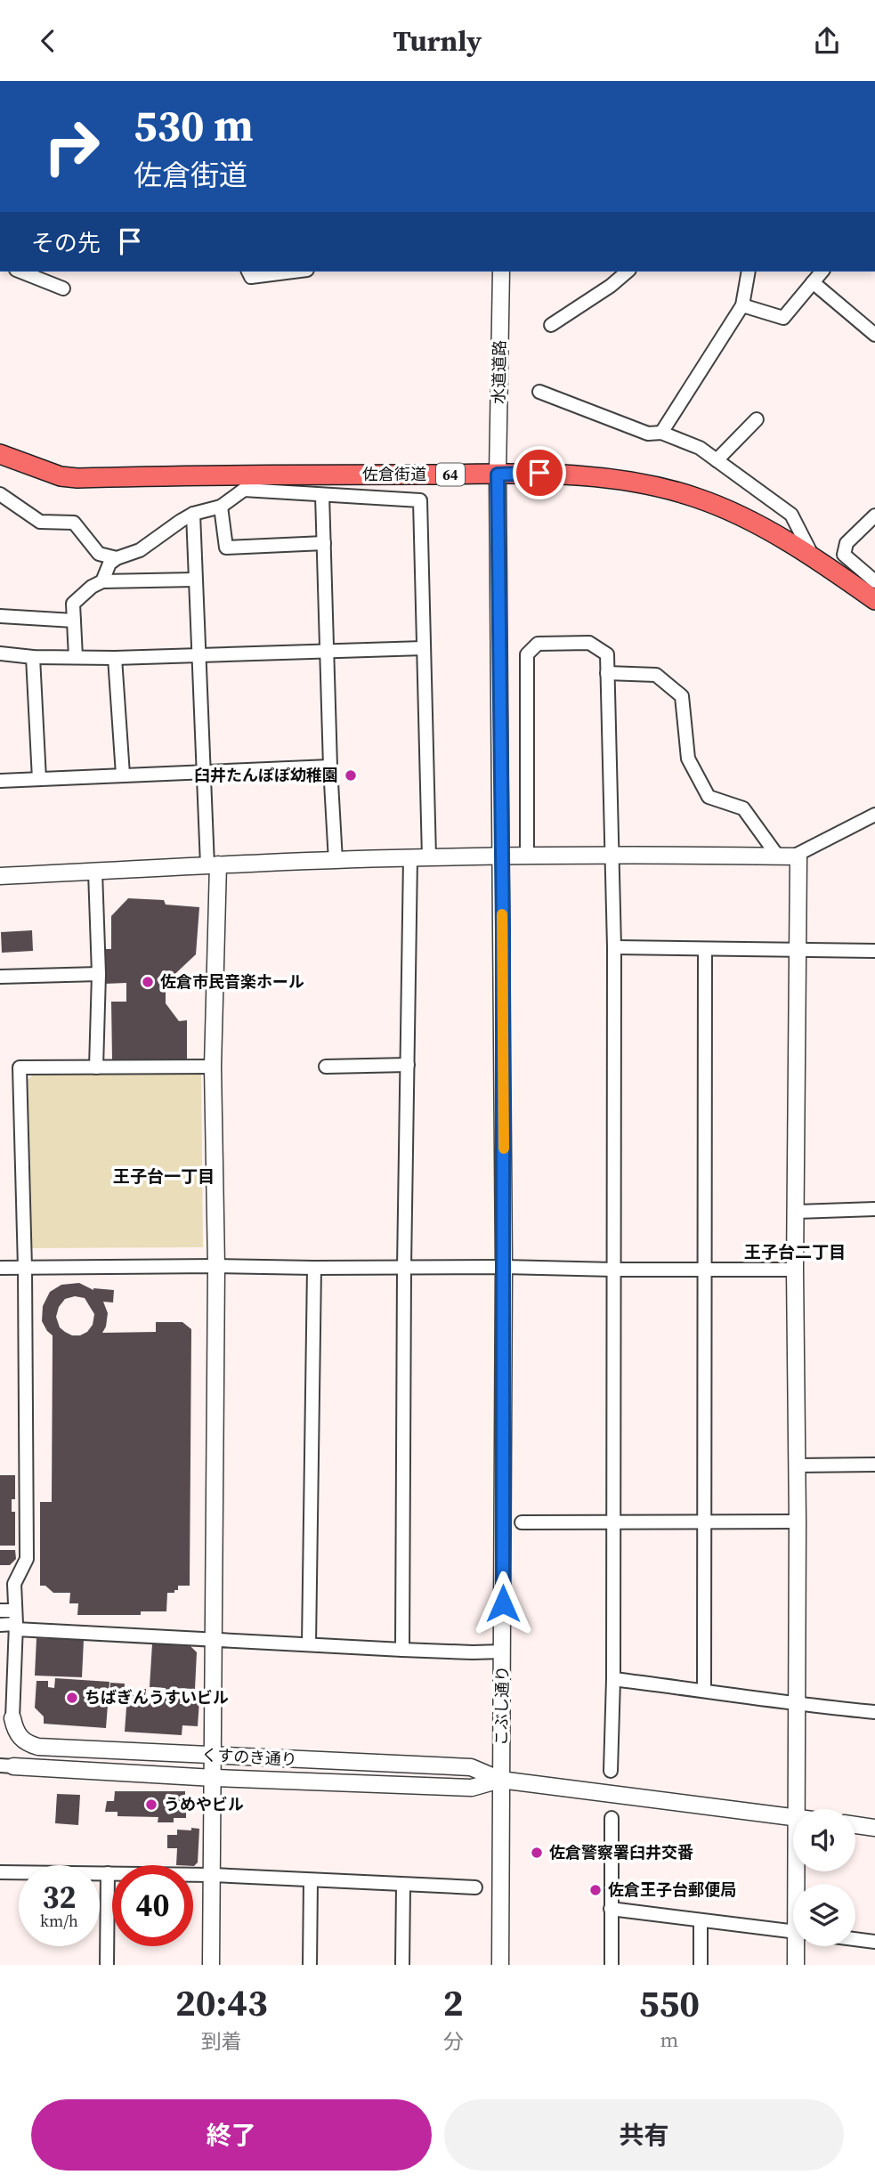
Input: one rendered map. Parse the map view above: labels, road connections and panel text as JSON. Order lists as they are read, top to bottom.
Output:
{
  "streets": {
    "main road": ["佐倉街道", "64"],
    "street": ["水道道路", "こぶし通り", "くすのき通り"]
  },
  "crossings": [
    ["水道道路", "佐倉街道"],
    ["水道道路", "こぶし通り"],
    ["佐倉街道", "こぶし通り"],
    ["こぶし通り", "くすのき通り"]
  ],
  "districts": ["王子台一丁目", "王子台二丁目"],
  "places": [
    "臼井たんぽぽ幼稚園",
    "佐倉市民音楽ホール",
    "ちばぎんうすいビル",
    "うめやビル",
    "佐倉警察署臼井交番",
    "佐倉王子台郵便局"
  ],
  "page": {
    "header": "Turnly",
    "turn": ["530 m", "佐倉街道"],
    "then": "その先",
    "speed": "32 km/h",
    "limit": "40",
    "eta": [
      "20:43",
      "到着",
      "2",
      "分",
      "550",
      "m"
    ],
    "buttons": ["終了", "共有"]
  }
}
